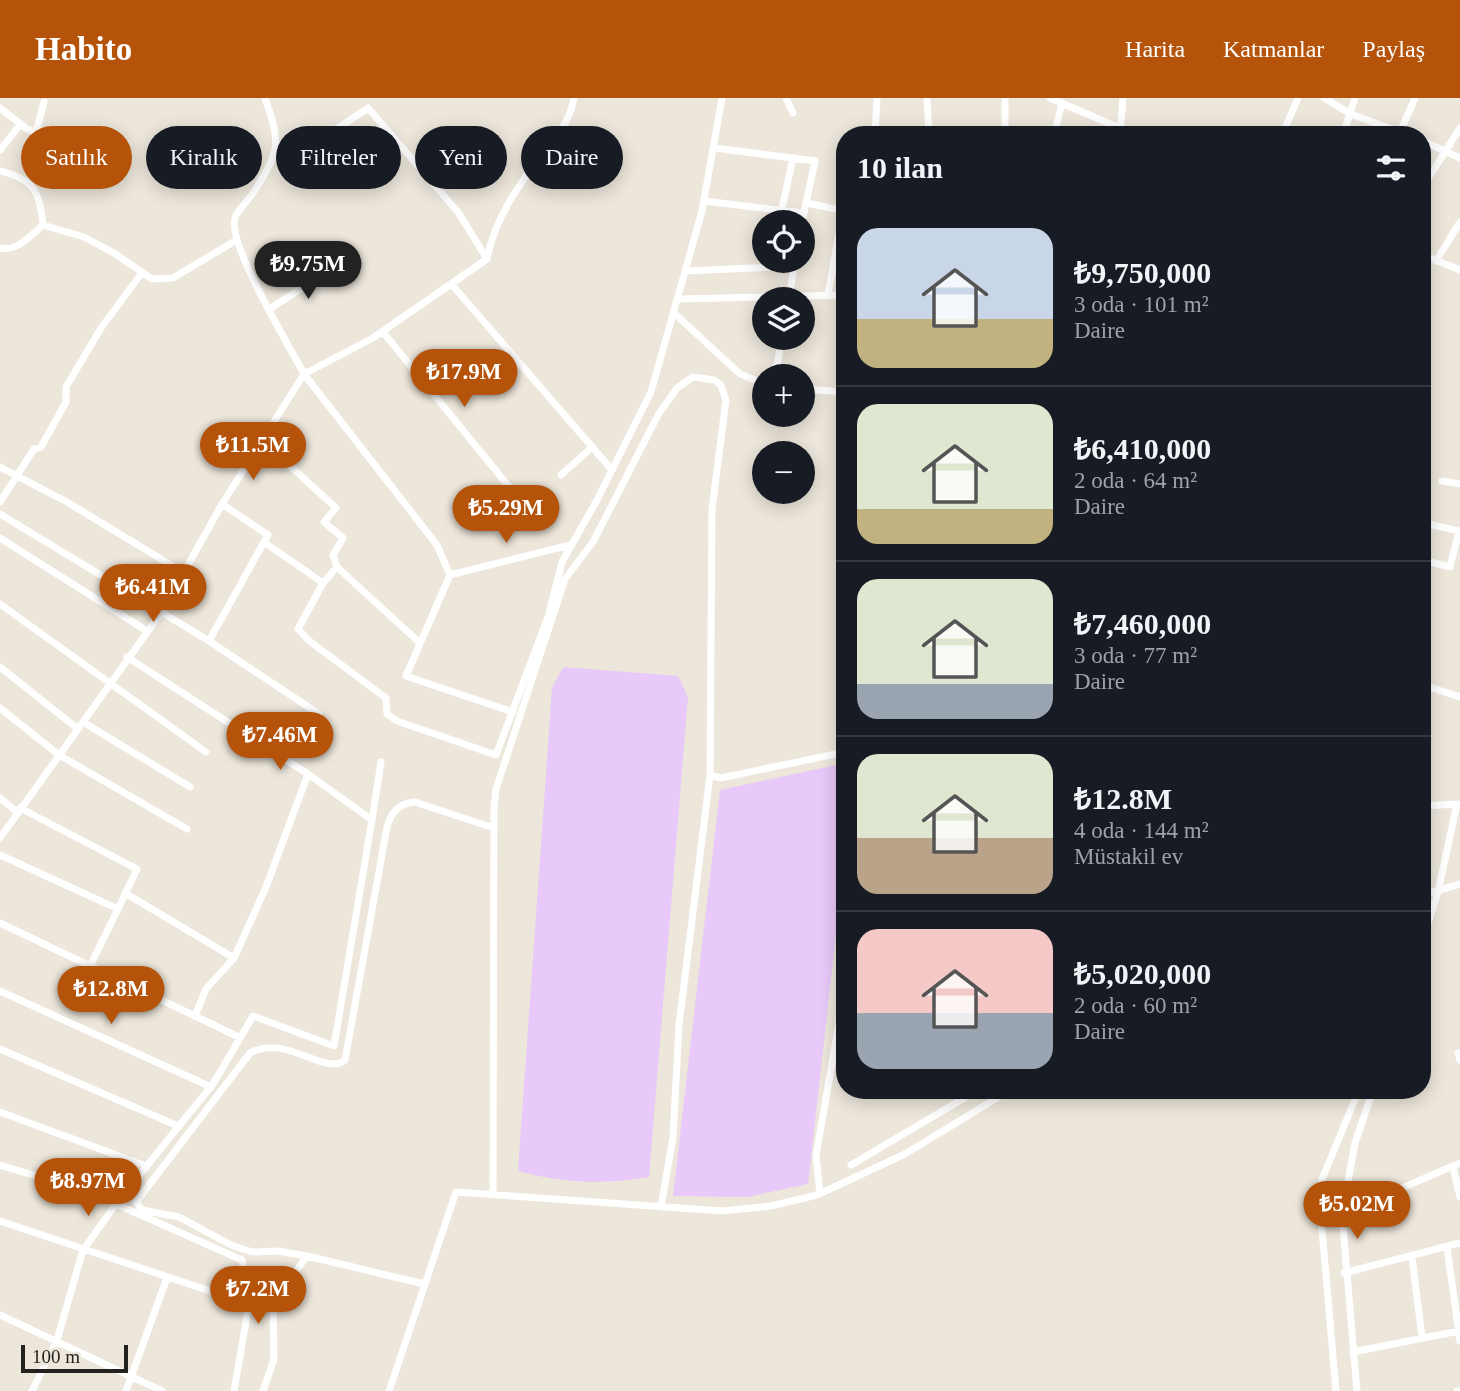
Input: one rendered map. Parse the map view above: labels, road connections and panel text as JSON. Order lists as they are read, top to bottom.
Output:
{
  "scale_bar": "100 m",
  "page": {
    "header": "Habito",
    "nav": ["Harita", "Katmanlar", "Paylaş"],
    "chip": [
      "Satılık",
      "Kiralık",
      "Filtreler",
      "Yeni",
      "Daire"
    ],
    "heading": "10 ilan",
    "map_buttons": ["+", "−"],
    "list": [
      {
        "name": "₺9,750,000",
        "note": "3 oda · 101 m² · Daire"
      },
      {
        "name": "₺6,410,000",
        "note": "2 oda · 64 m² · Daire"
      },
      {
        "name": "₺7,460,000",
        "note": "3 oda · 77 m² · Daire"
      },
      {
        "name": "₺12.8M",
        "note": "4 oda · 144 m² · Müstakil ev"
      },
      {
        "name": "₺5,020,000",
        "note": "2 oda · 60 m² · Daire"
      }
    ],
    "price": [
      "₺9.75M",
      "₺17.9M",
      "₺11.5M",
      "₺5.29M",
      "₺6.41M",
      "₺7.46M",
      "₺12.8M",
      "₺8.97M",
      "₺5.02M",
      "₺7.2M"
    ],
    "scale": "100 m"
  }
}
